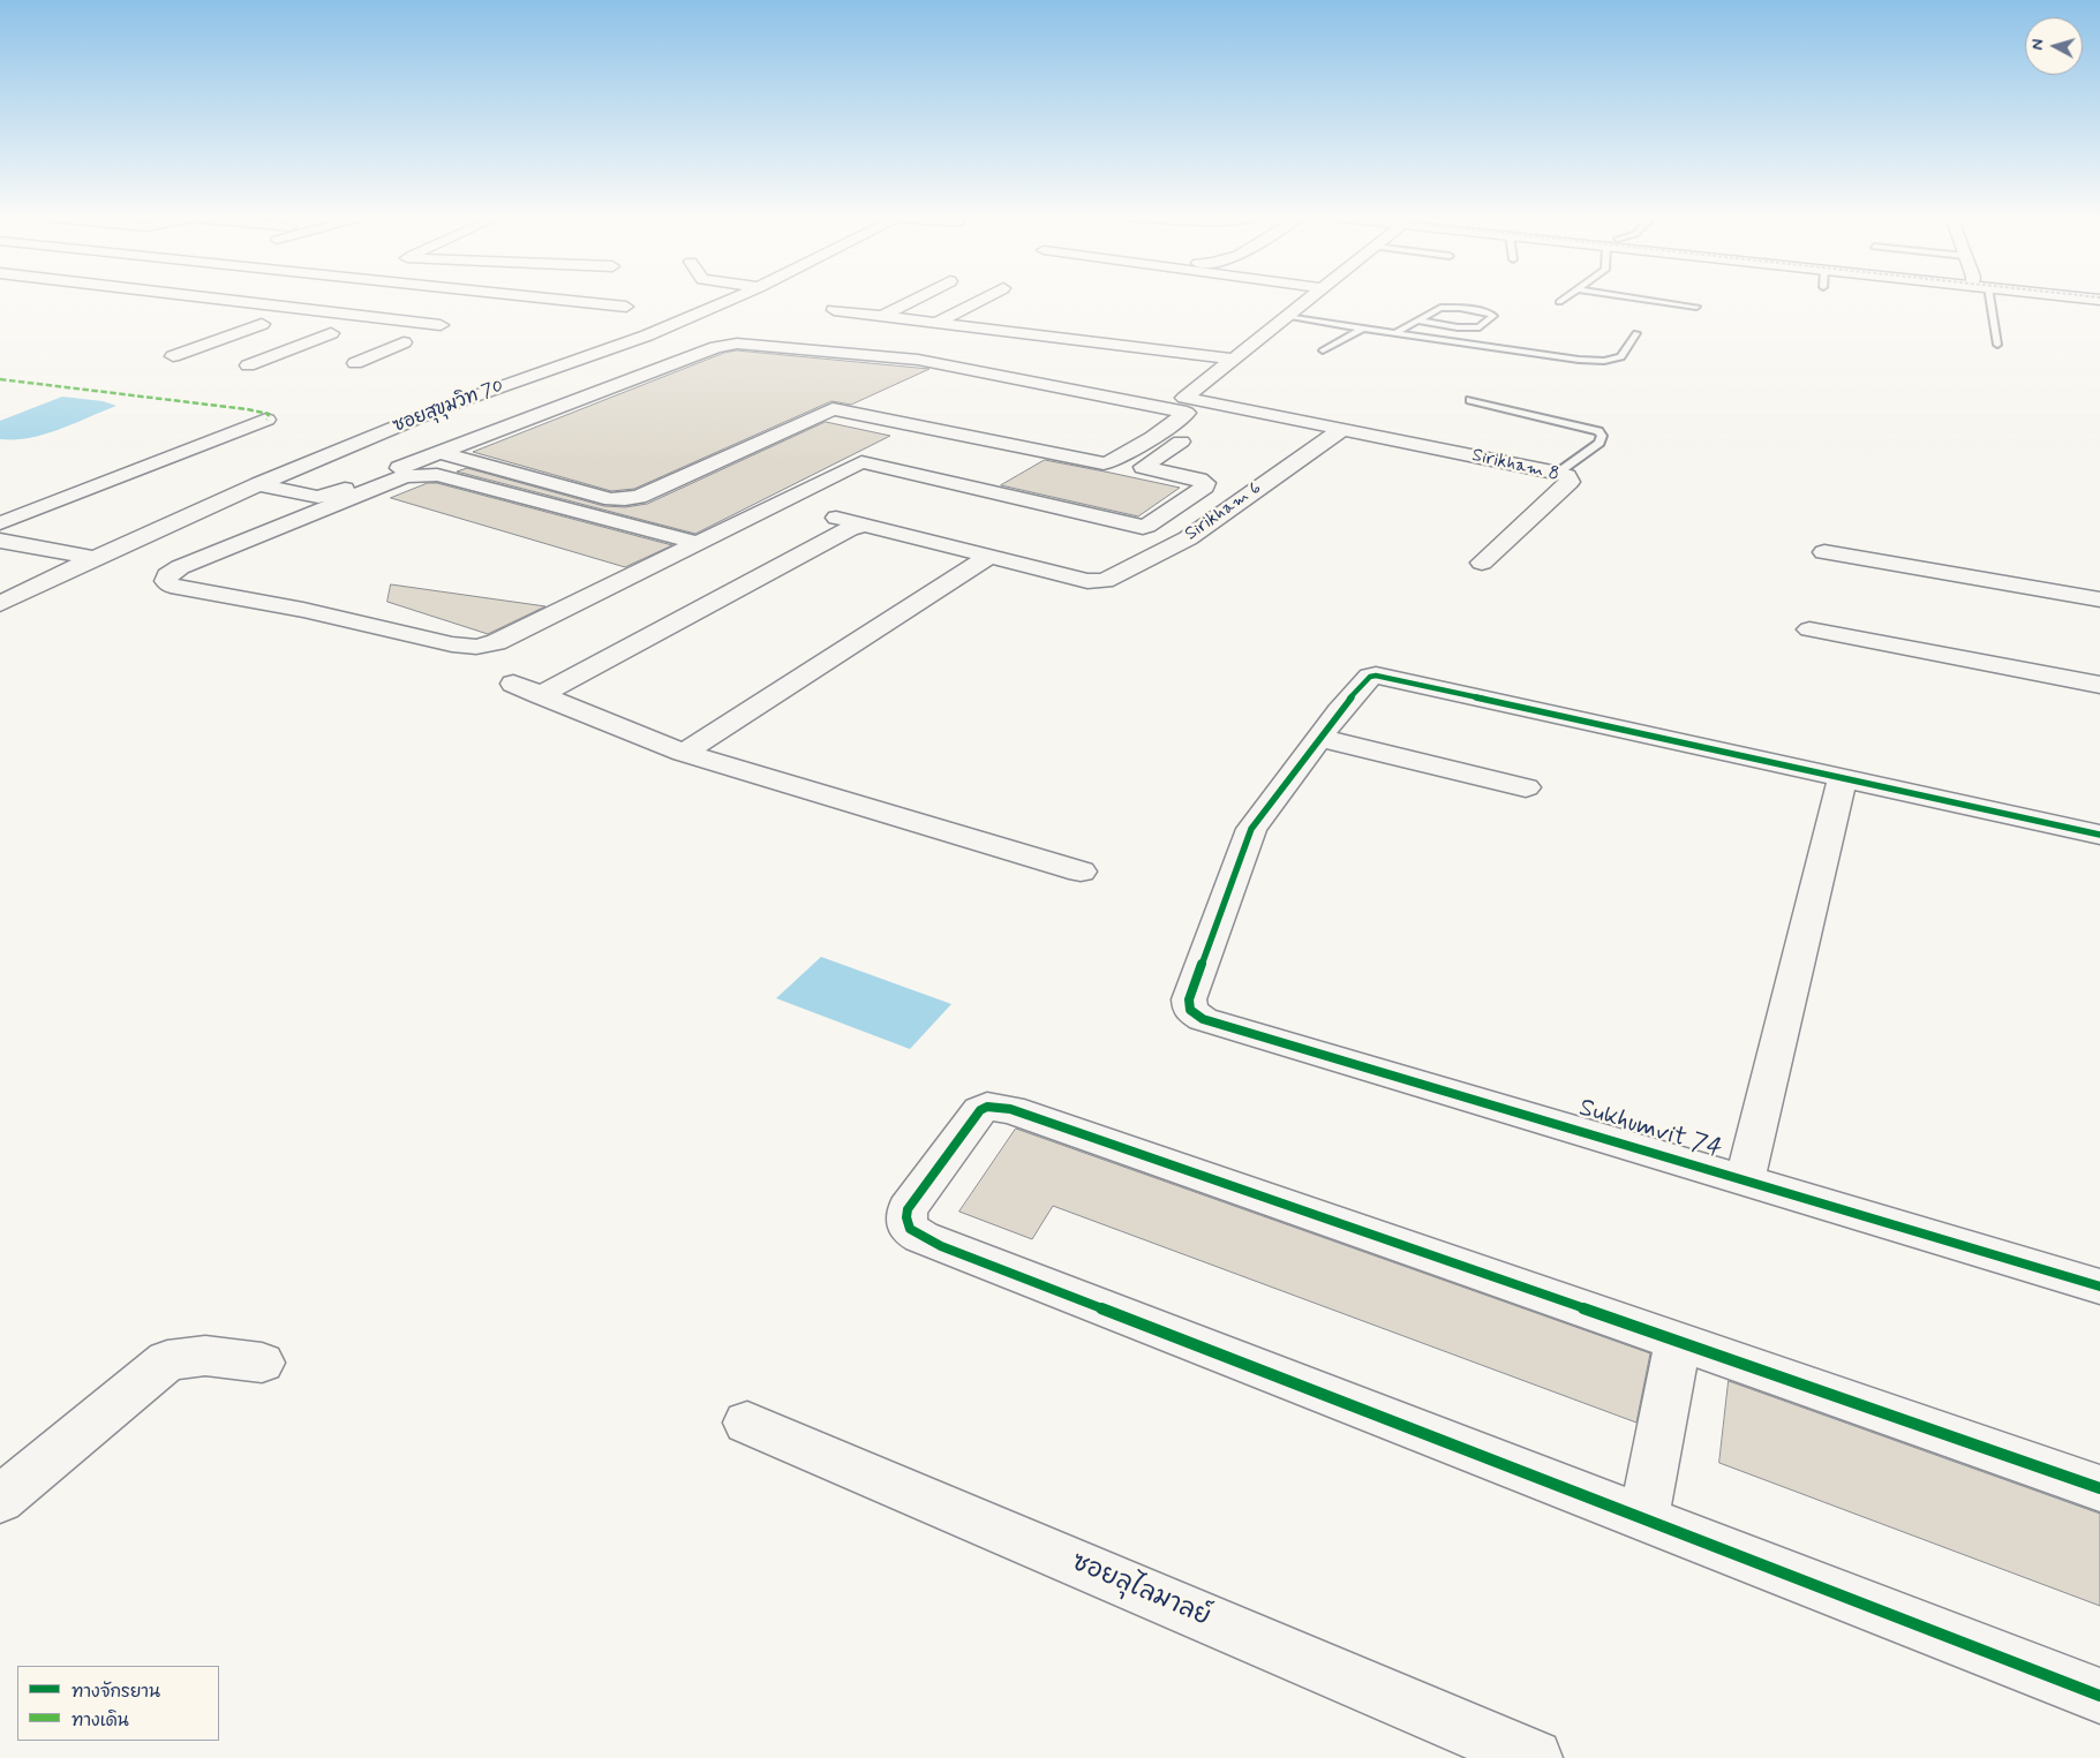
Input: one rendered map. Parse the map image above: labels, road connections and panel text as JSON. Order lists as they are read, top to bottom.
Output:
{
  "streets": {
    "main road": [
      "ซอยสุขุมวิท 70",
      "Sirikham 8",
      "Sirikham 6",
      "Sukhumvit 74",
      "ซอยลุไลมาลย์"
    ]
  },
  "crossings": [
    ["Sirikham 8", "Sirikham 6"]
  ],
  "legend": ["ทางจักรยาน", "ทางเดิน"],
  "north": "left"
}
